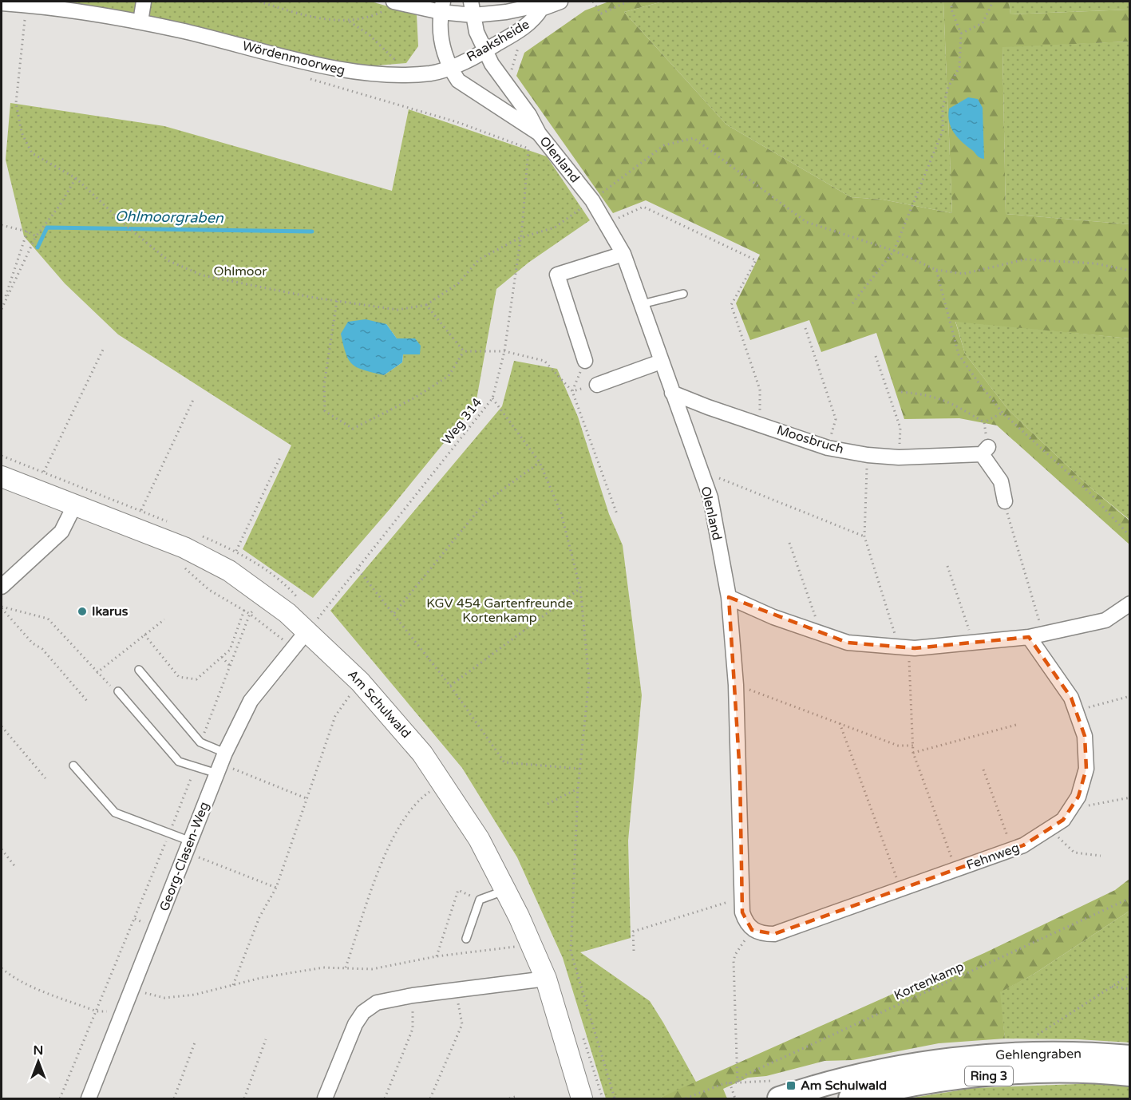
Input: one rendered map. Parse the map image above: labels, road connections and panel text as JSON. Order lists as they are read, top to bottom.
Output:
{
  "streets": {
    "main road": ["Gehlengraben", "Ring 3"],
    "street": [
      "Raaksheide",
      "Wördenmoorweg",
      "Olenland",
      "Moosbruch",
      "Am Schulwald",
      "Georg-Clasen-Weg",
      "Fehnweg"
    ],
    "path": ["Weg 314", "Kortenkamp"]
  },
  "crossings": [
    ["Raaksheide", "Wördenmoorweg"],
    ["Raaksheide", "Olenland"],
    ["Wördenmoorweg", "Olenland"],
    ["Olenland", "Moosbruch"],
    ["Olenland", "Fehnweg"],
    ["Weg 314", "Am Schulwald"],
    ["Weg 314", "Georg-Clasen-Weg"],
    ["Am Schulwald", "Georg-Clasen-Weg"]
  ],
  "water": ["Ohlmoorgraben"],
  "parks": ["Ohlmoor", "KGV 454 Gartenfreunde Kortenkamp"],
  "places": {
    "other": ["Ikarus"],
    "transit": ["Am Schulwald"]
  },
  "north": "top"
}
